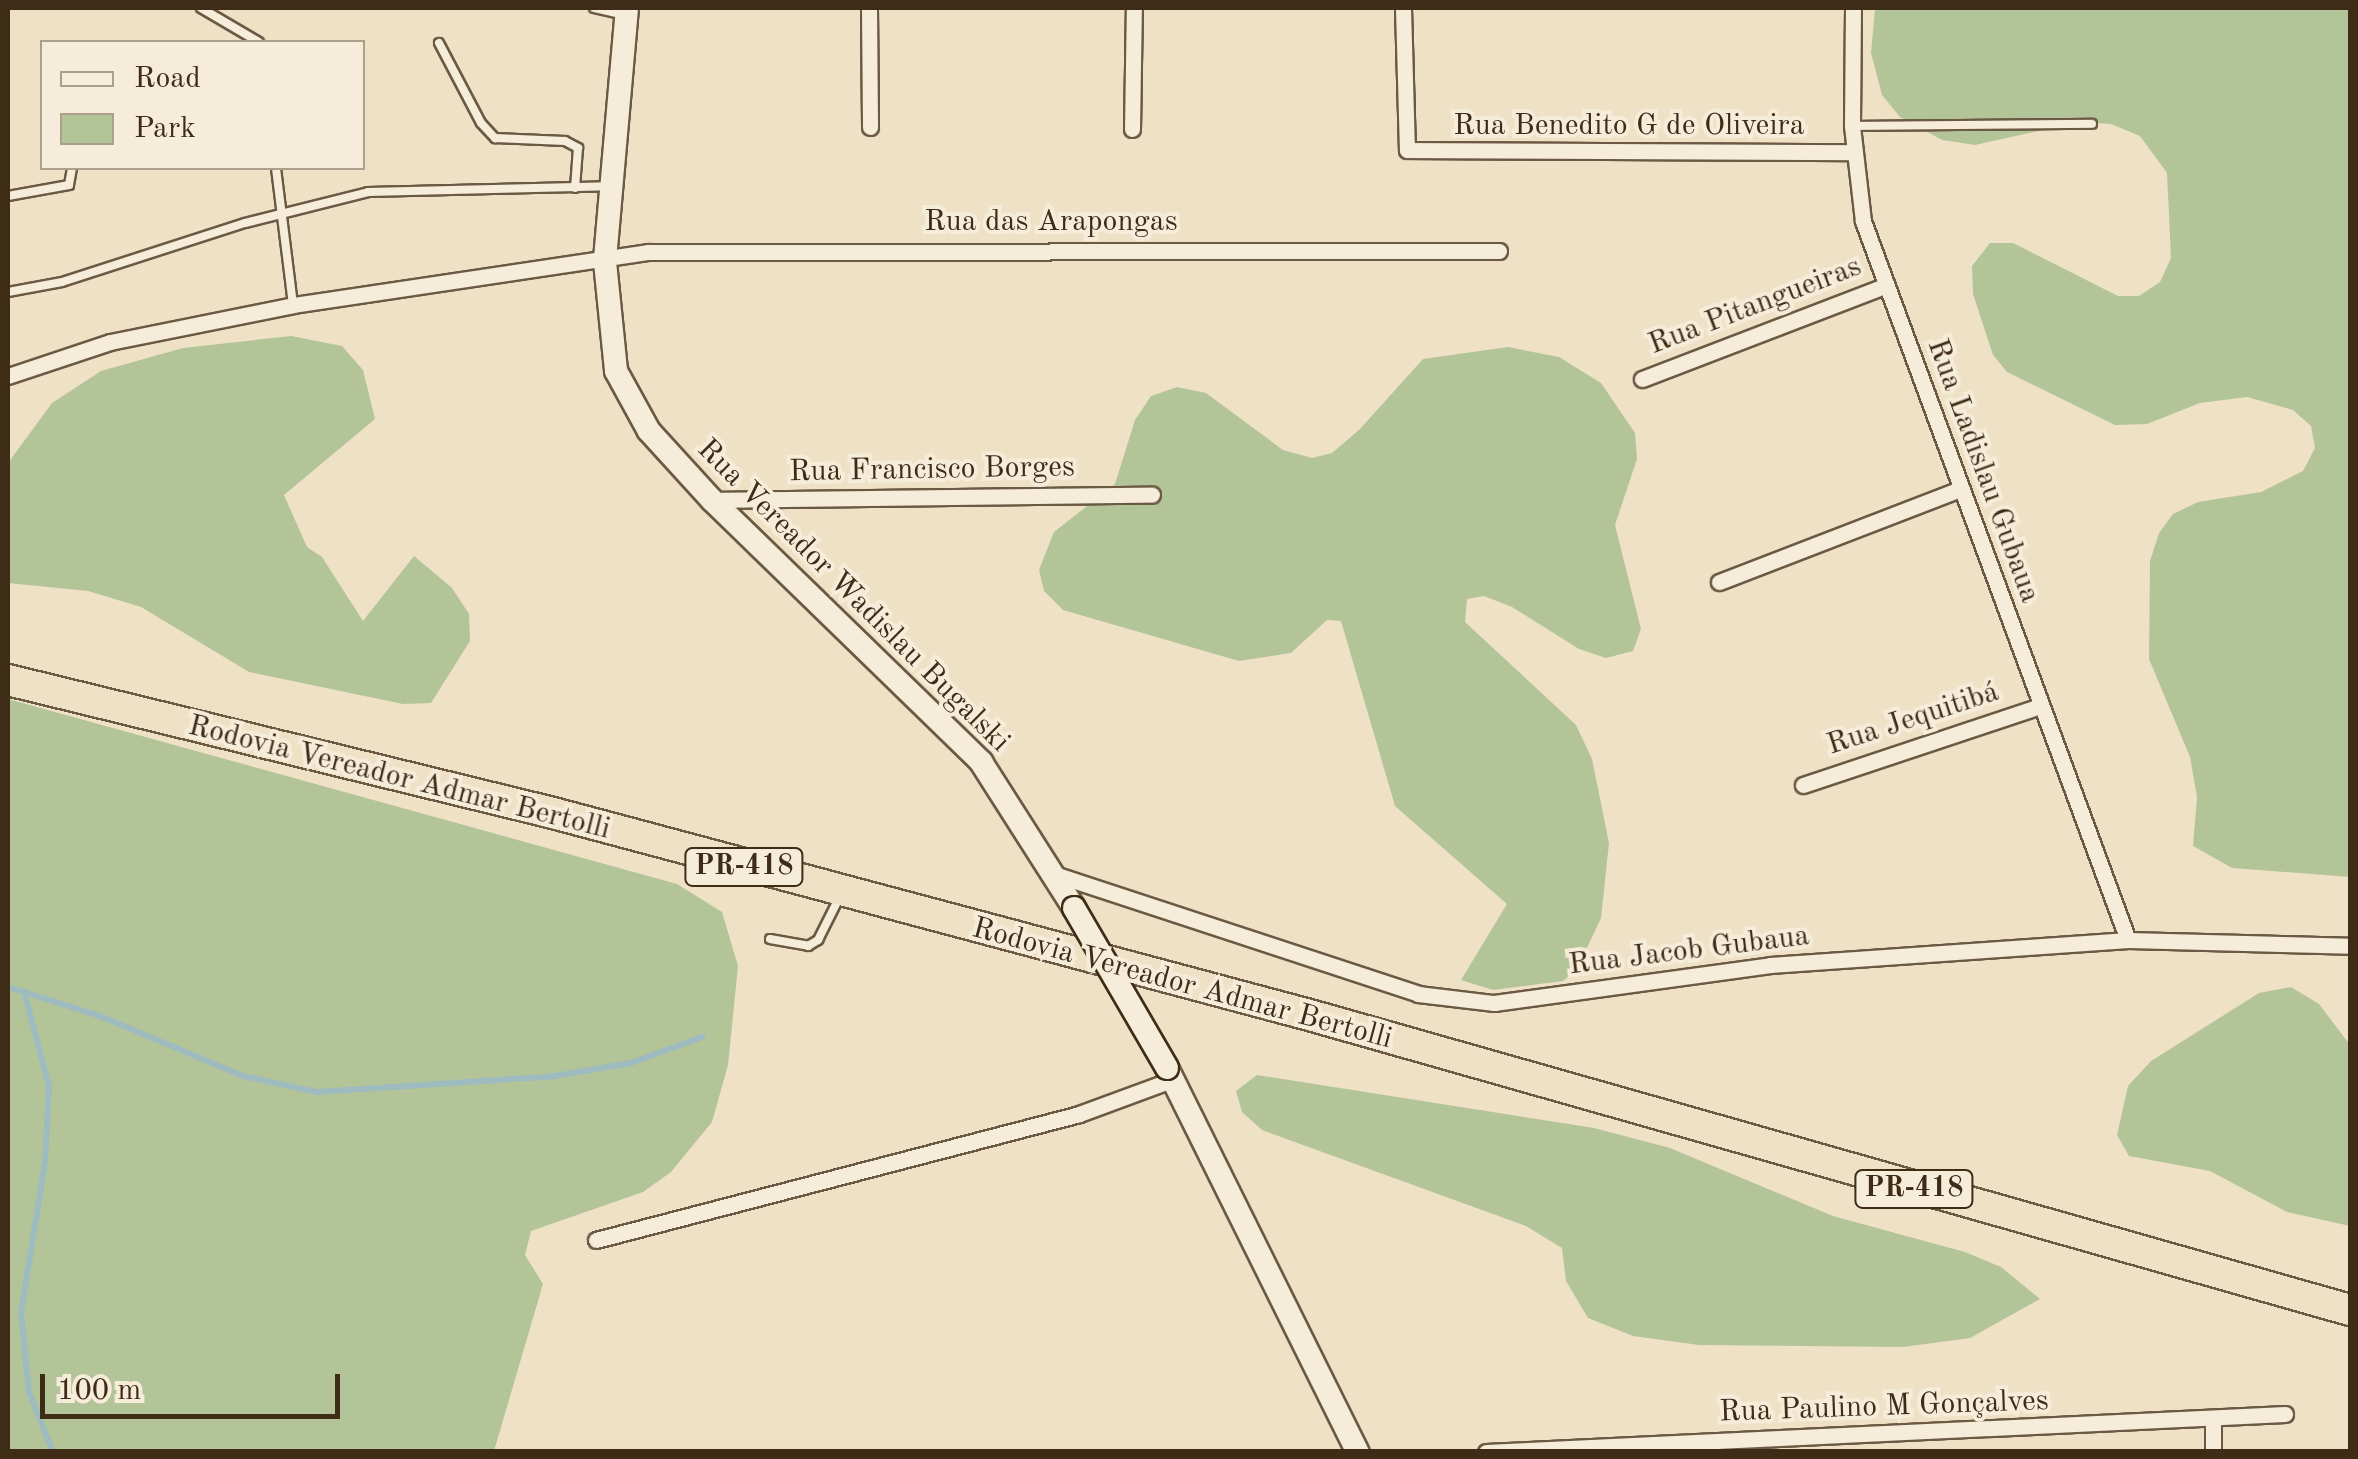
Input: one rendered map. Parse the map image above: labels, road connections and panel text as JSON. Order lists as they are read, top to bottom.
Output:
{
  "streets": {
    "highway": ["Rodovia Vereador Admar Bertolli", "PR-418"],
    "main road": ["Rua Vereador Wadislau Bugalski"],
    "street": [
      "Rua Benedito G de Oliveira",
      "Rua das Arapongas",
      "Rua Pitangueiras",
      "Rua Francisco Borges",
      "Rua Ladislau Gubaua",
      "Rua Jequitibá",
      "Rua Jacob Gubaua",
      "Rua Paulino M Gonçalves"
    ]
  },
  "crossings": [
    ["Rua Benedito G de Oliveira", "Rua Ladislau Gubaua"],
    ["Rua das Arapongas", "Rua Vereador Wadislau Bugalski"],
    ["Rua Pitangueiras", "Rua Ladislau Gubaua"],
    ["Rua Francisco Borges", "Rua Vereador Wadislau Bugalski"],
    ["Rua Ladislau Gubaua", "Rua Jequitibá"],
    ["Rua Ladislau Gubaua", "Rua Jacob Gubaua"],
    ["Rua Vereador Wadislau Bugalski", "Rua Jacob Gubaua"]
  ],
  "legend": ["Road", "Park"],
  "scale_bar": "100 m"
}
